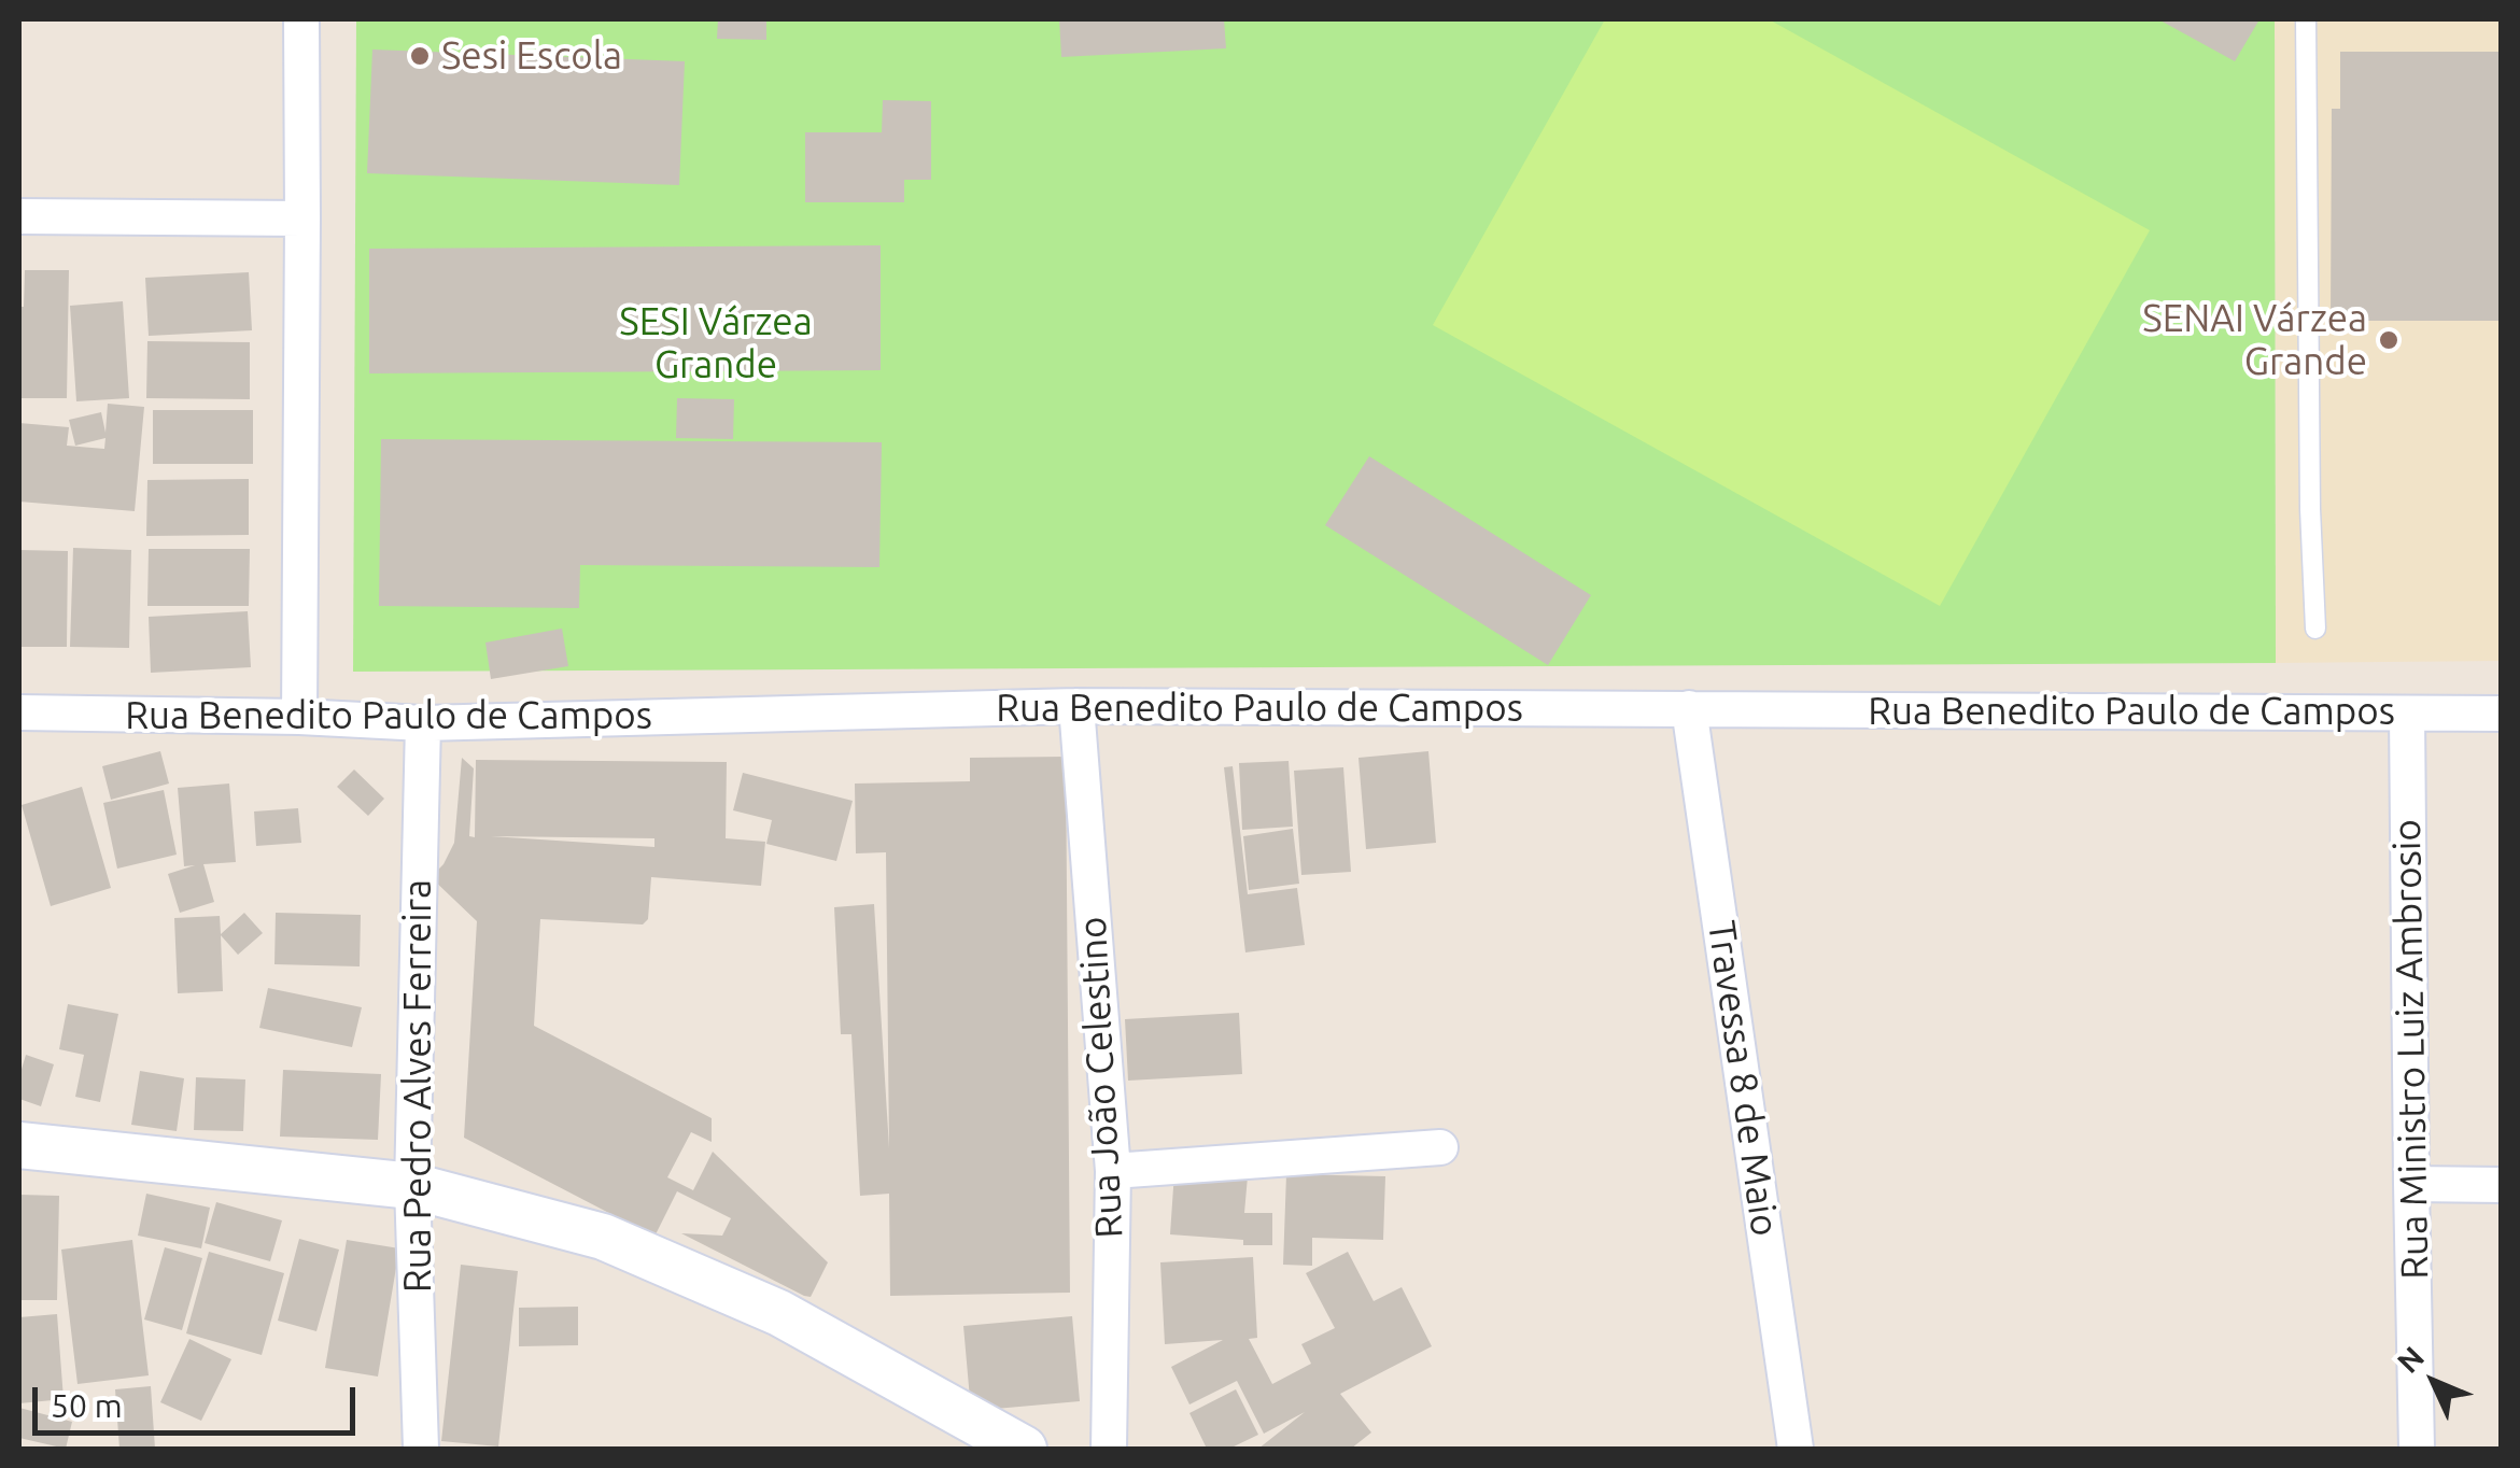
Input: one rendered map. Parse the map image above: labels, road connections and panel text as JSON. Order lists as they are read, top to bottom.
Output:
{
  "streets": {
    "street": [
      "Rua Benedito Paulo de Campos",
      "Rua Ministro Luiz Ambrosio",
      "Rua João Celestino",
      "Travessa 8 de Maio",
      "Rua Pedro Alves Ferreira"
    ]
  },
  "crossings": [
    ["Rua Benedito Paulo de Campos", "Rua Ministro Luiz Ambrosio"],
    ["Rua Benedito Paulo de Campos", "Rua João Celestino"],
    ["Rua Benedito Paulo de Campos", "Travessa 8 de Maio"],
    ["Rua Benedito Paulo de Campos", "Rua Pedro Alves Ferreira"]
  ],
  "parks": ["SESI Várzea Grande"],
  "places": ["Sesi Escola", "SENAI Várzea Grande"],
  "scale_bar": "50 m",
  "north": "top left"
}
